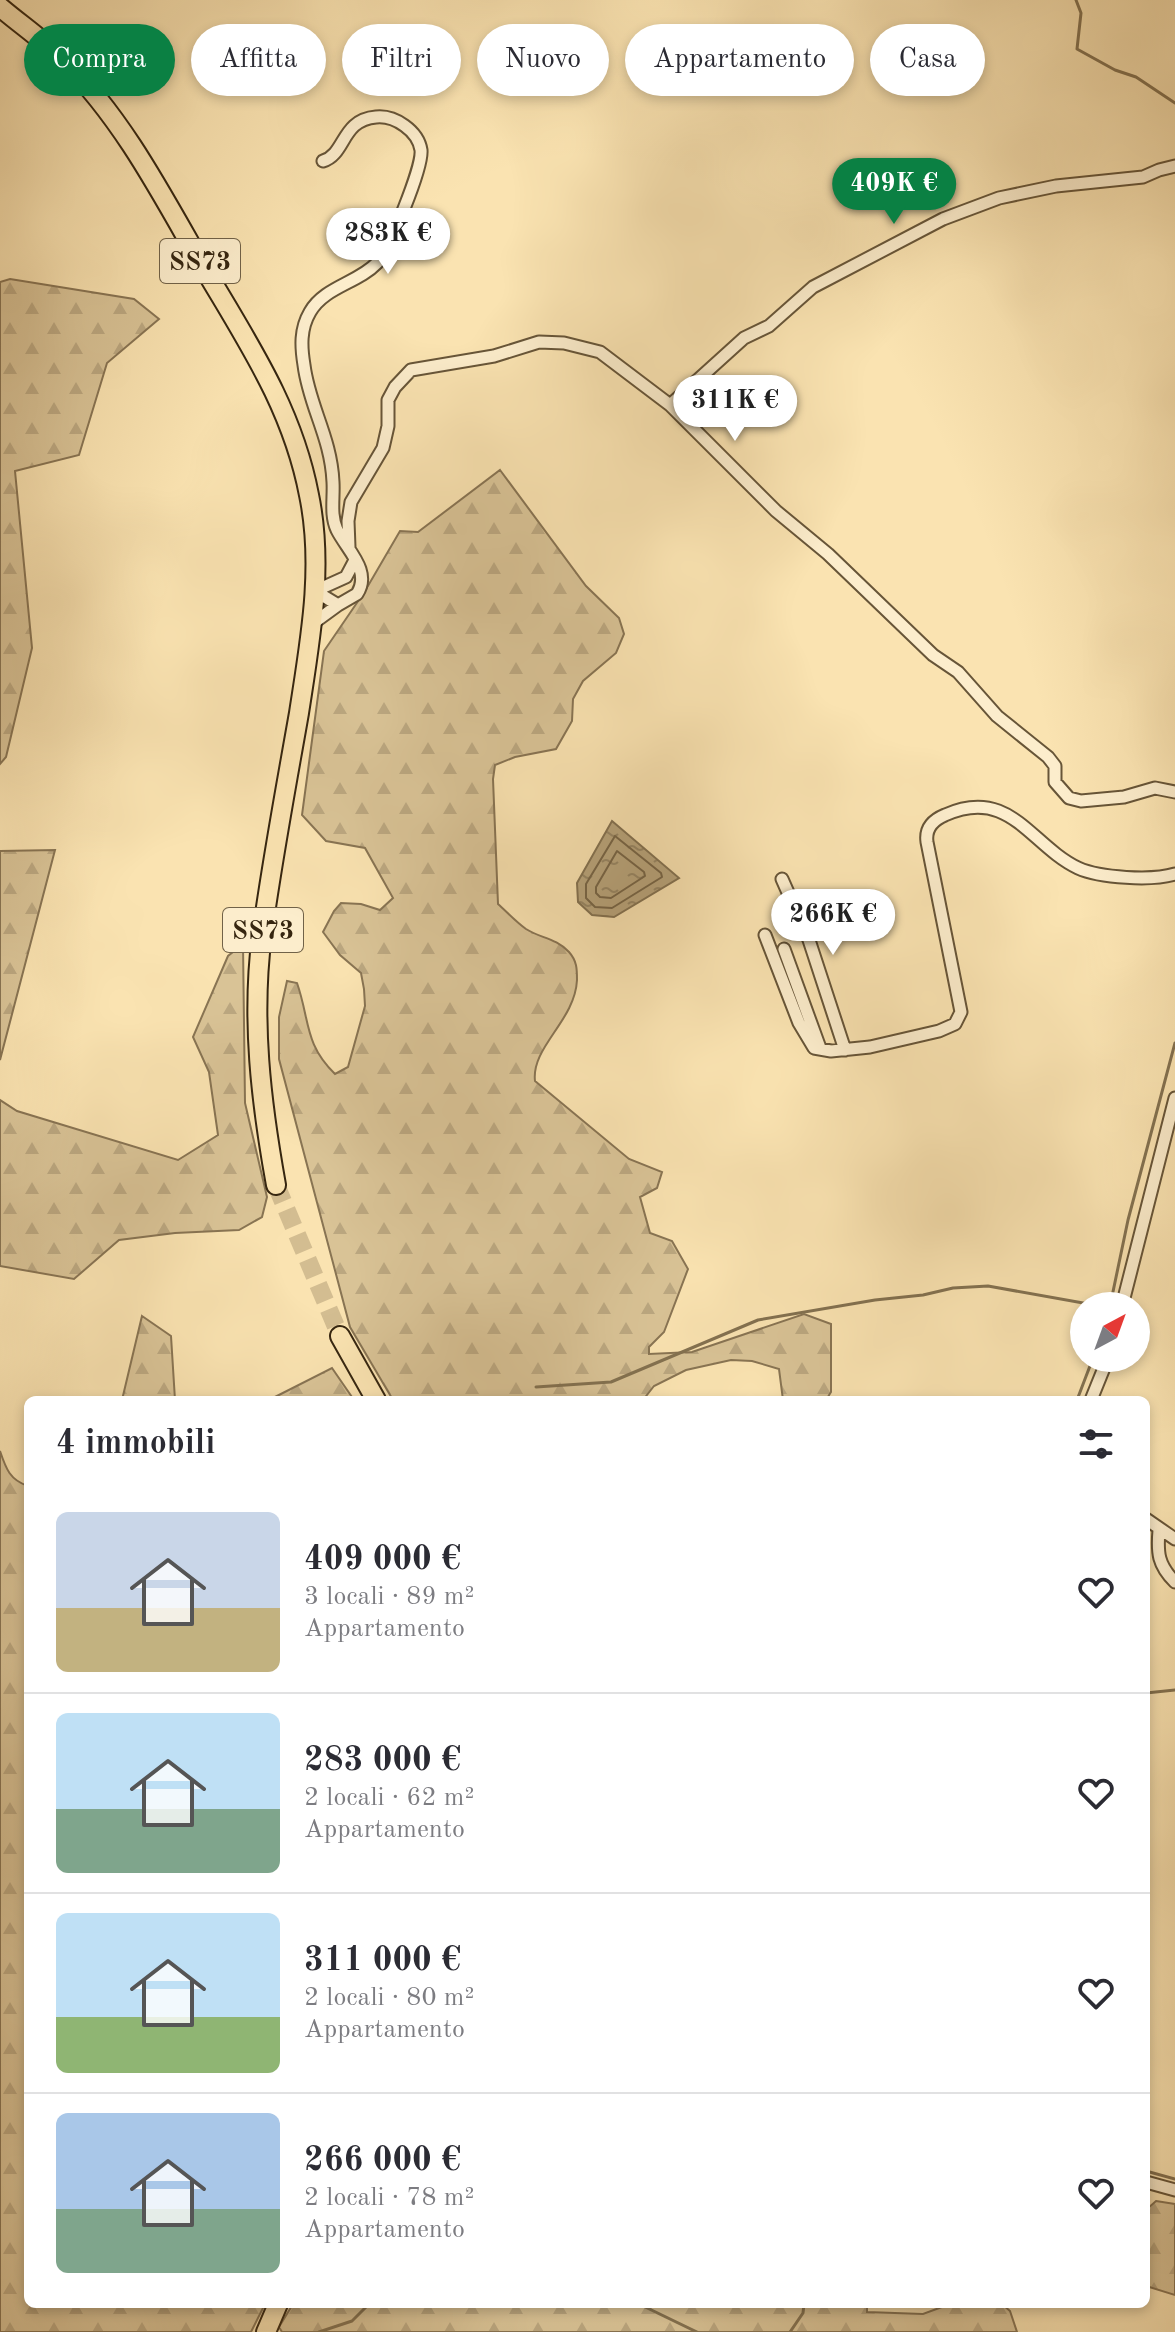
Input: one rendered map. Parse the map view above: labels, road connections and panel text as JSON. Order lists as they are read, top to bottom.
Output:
{
  "streets": {
    "main road": ["SS73"]
  },
  "north": "top right",
  "page": {
    "chip": [
      "Compra",
      "Affitta",
      "Filtri",
      "Nuovo",
      "Appartamento",
      "Casa"
    ],
    "price": [
      "409K €",
      "283K €",
      "311K €",
      "266K €"
    ],
    "heading": "4 immobili",
    "list": [
      {
        "name": "409 000 €",
        "note": "3 locali · 89 m² · Appartamento"
      },
      {
        "name": "283 000 €",
        "note": "2 locali · 62 m² · Appartamento"
      },
      {
        "name": "311 000 €",
        "note": "2 locali · 80 m² · Appartamento"
      },
      {
        "name": "266 000 €",
        "note": "2 locali · 78 m² · Appartamento"
      }
    ]
  }
}
